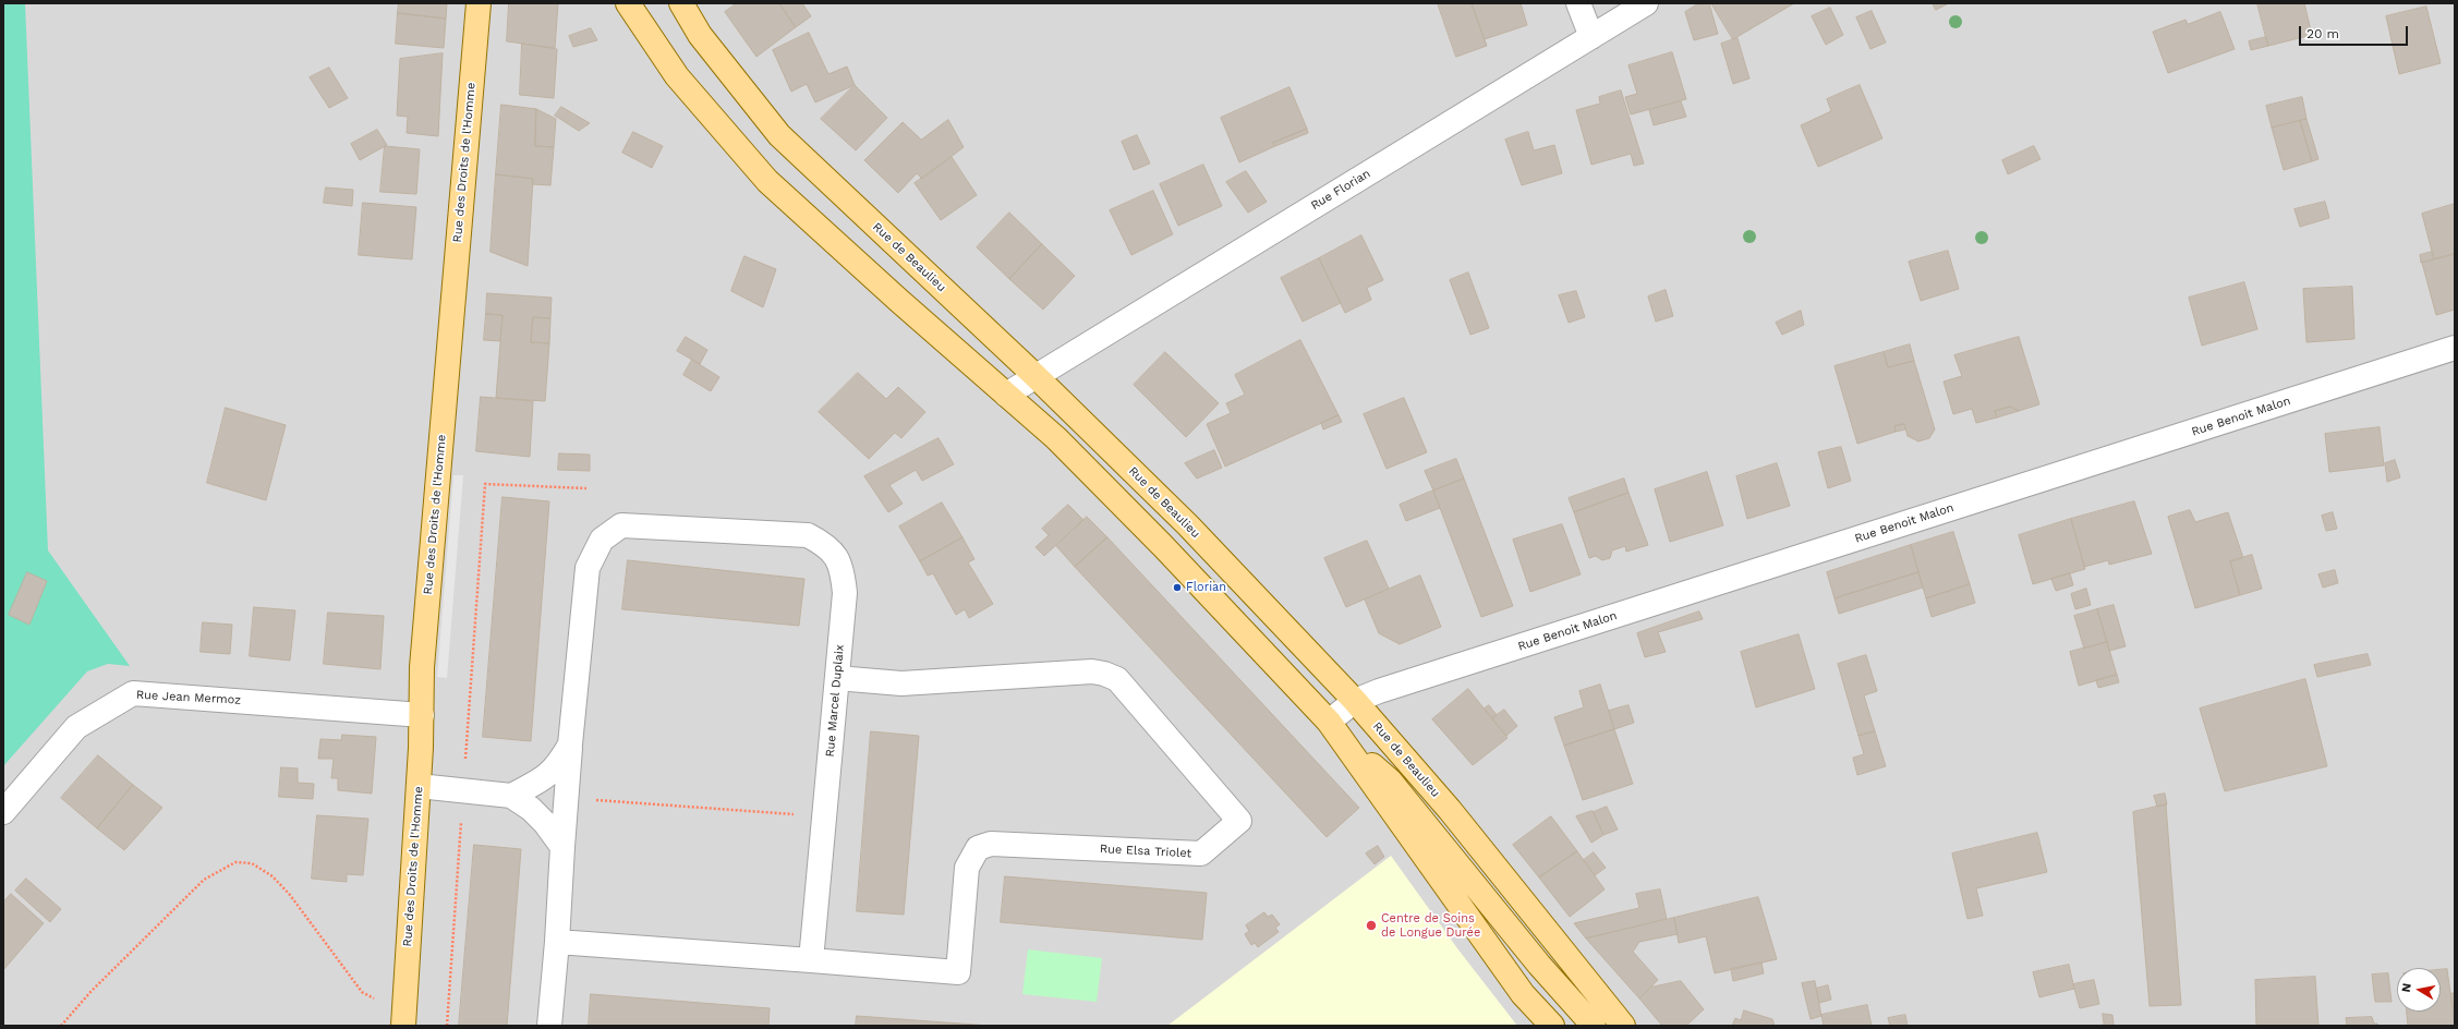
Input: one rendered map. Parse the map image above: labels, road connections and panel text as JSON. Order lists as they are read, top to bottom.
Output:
{
  "streets": {
    "main road": ["Rue des Droits de l'Homme", "Rue de Beaulieu"],
    "street": [
      "Rue Florian",
      "Rue Benoit Malon",
      "Rue Jean Mermoz",
      "Rue Marcel Duplaix",
      "Rue Elsa Triolet"
    ]
  },
  "crossings": [
    ["Rue des Droits de l'Homme", "Rue Jean Mermoz"],
    ["Rue Florian", "Rue de Beaulieu"],
    ["Rue de Beaulieu", "Rue Benoit Malon"],
    ["Rue Marcel Duplaix", "Rue Elsa Triolet"]
  ],
  "places": ["Florian", "Centre de Soins de Longue Durée"],
  "scale_bar": "20 m",
  "north": "left"
}
